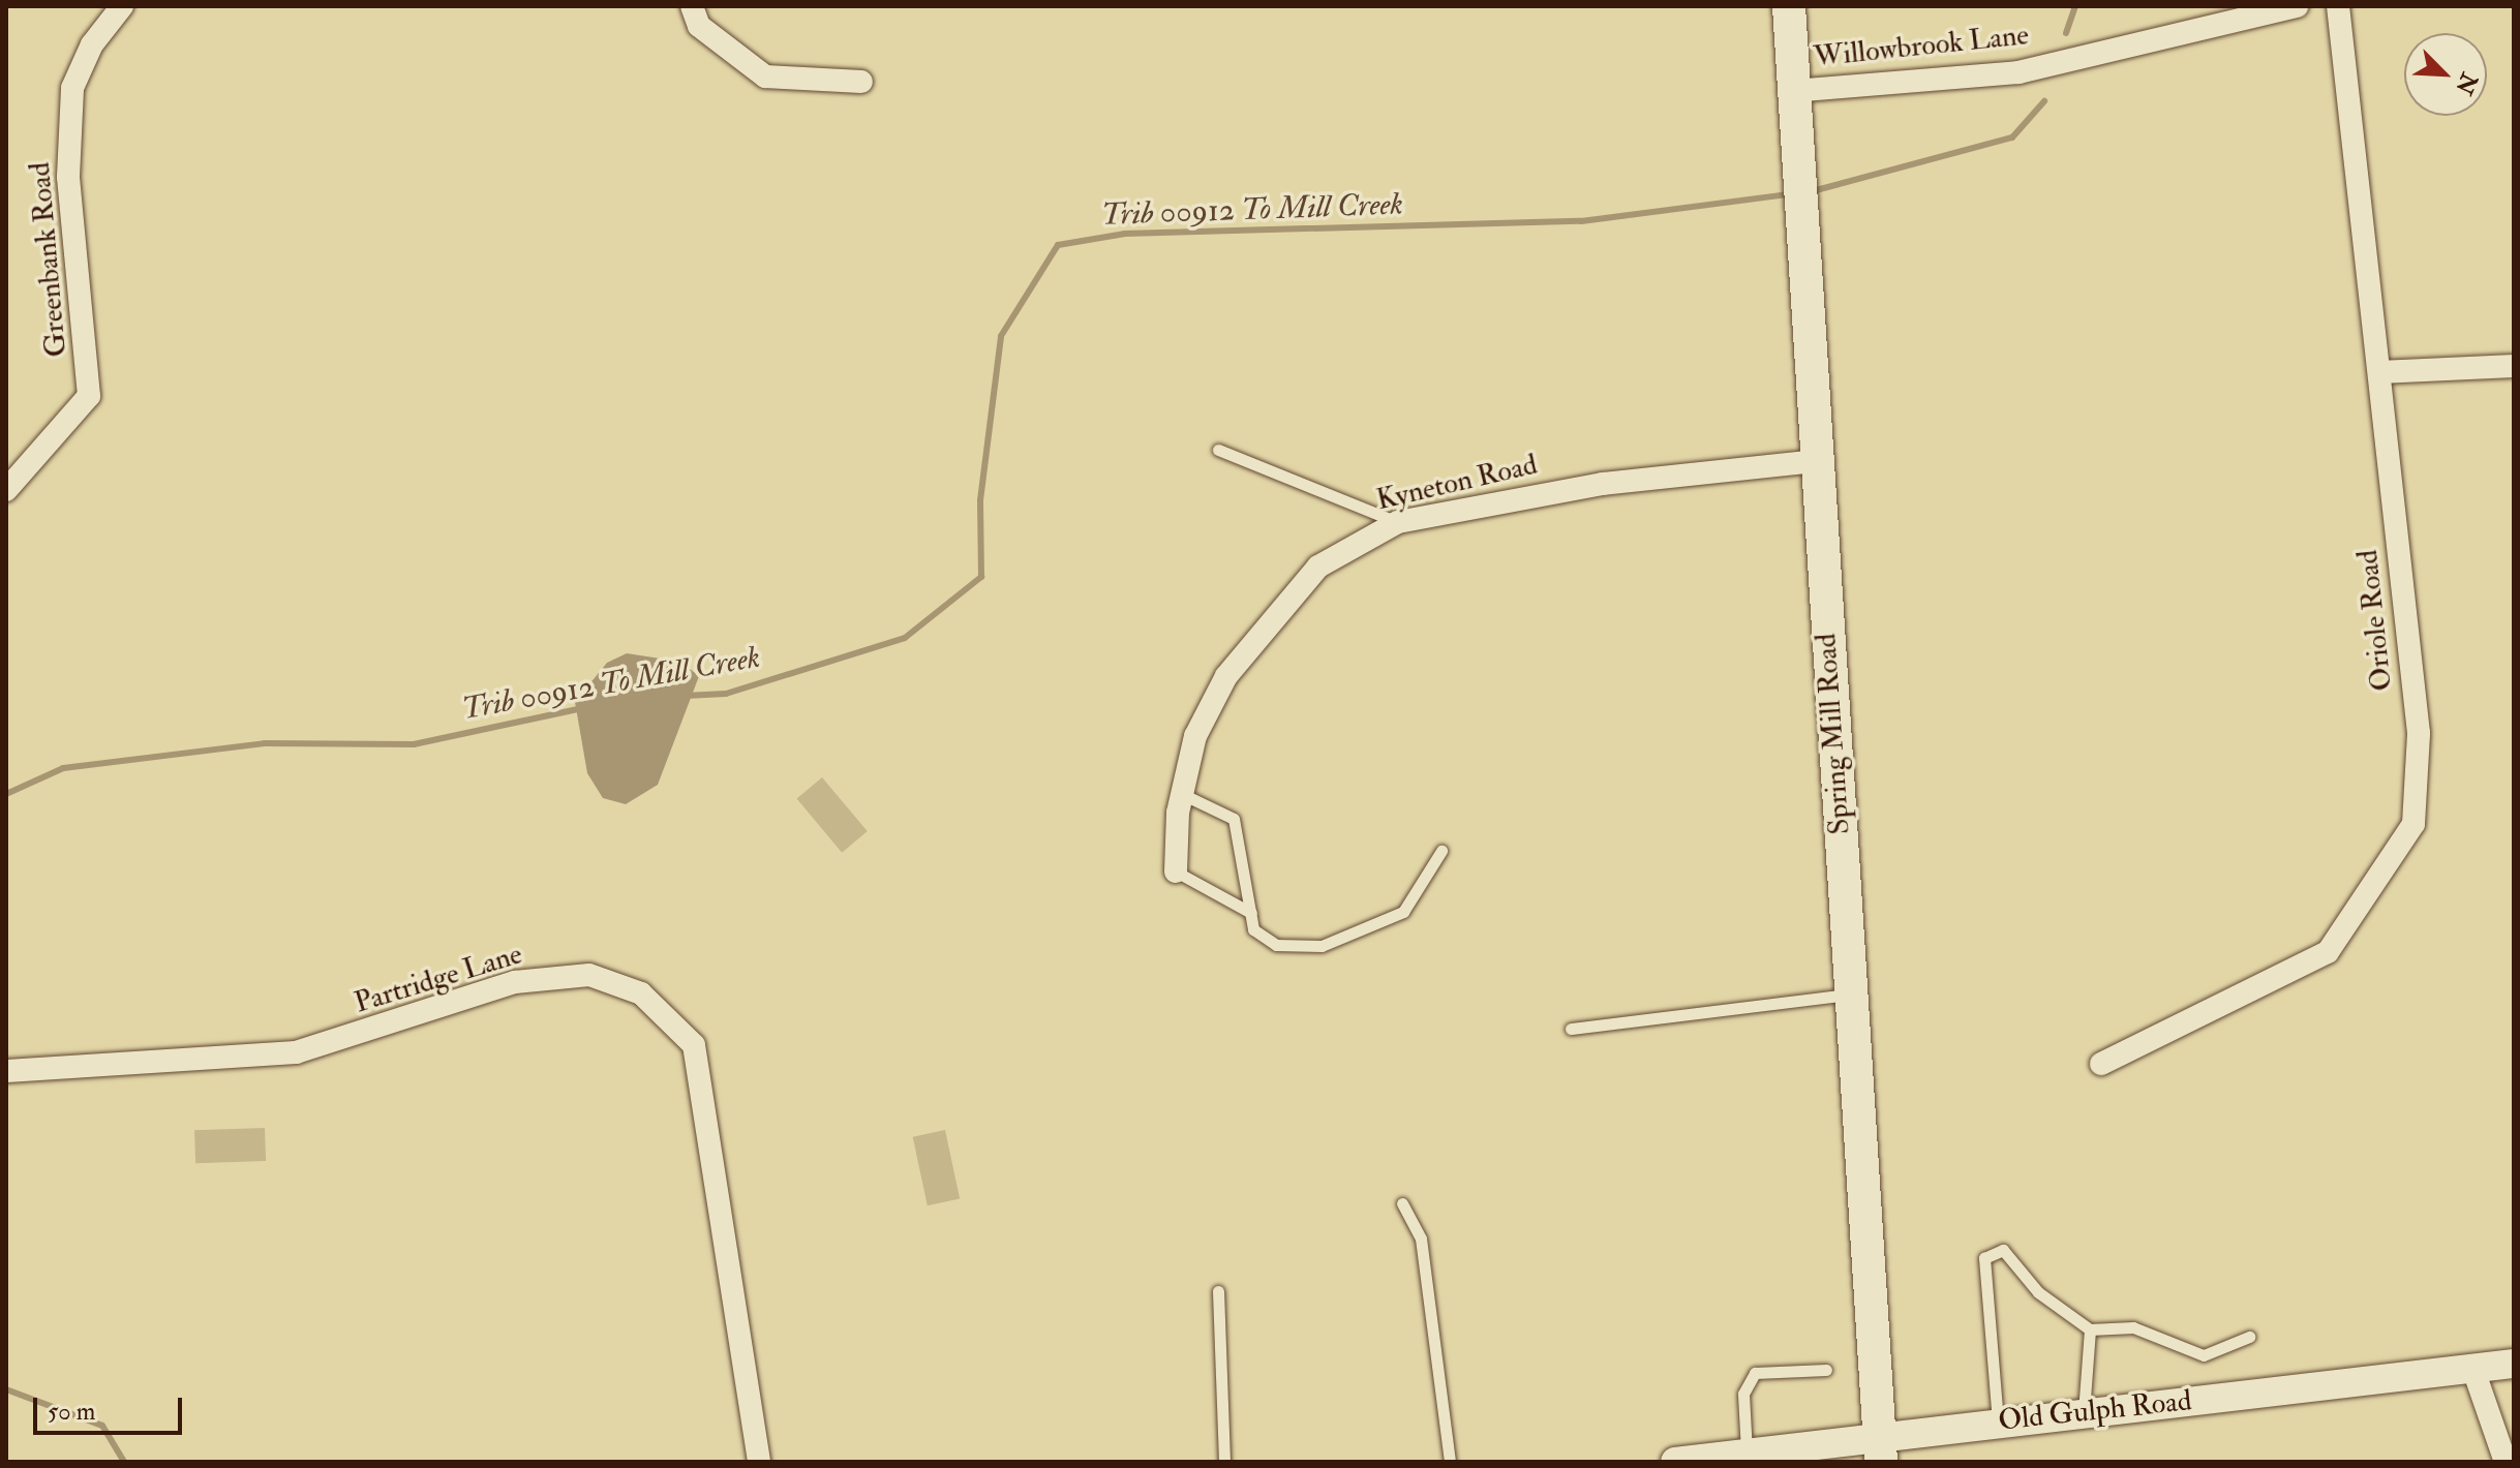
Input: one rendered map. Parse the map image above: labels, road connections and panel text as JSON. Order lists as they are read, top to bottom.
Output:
{
  "streets": {
    "main road": ["Spring Mill Road"],
    "street": [
      "Willowbrook Lane",
      "Greenbank Road",
      "Kyneton Road",
      "Oriole Road",
      "Partridge Lane",
      "Old Gulph Road"
    ]
  },
  "crossings": [
    ["Willowbrook Lane", "Spring Mill Road"],
    ["Kyneton Road", "Spring Mill Road"],
    ["Spring Mill Road", "Old Gulph Road"]
  ],
  "water": ["Trib 00912 To Mill Creek"],
  "scale_bar": "50 m",
  "north": "bottom right"
}
